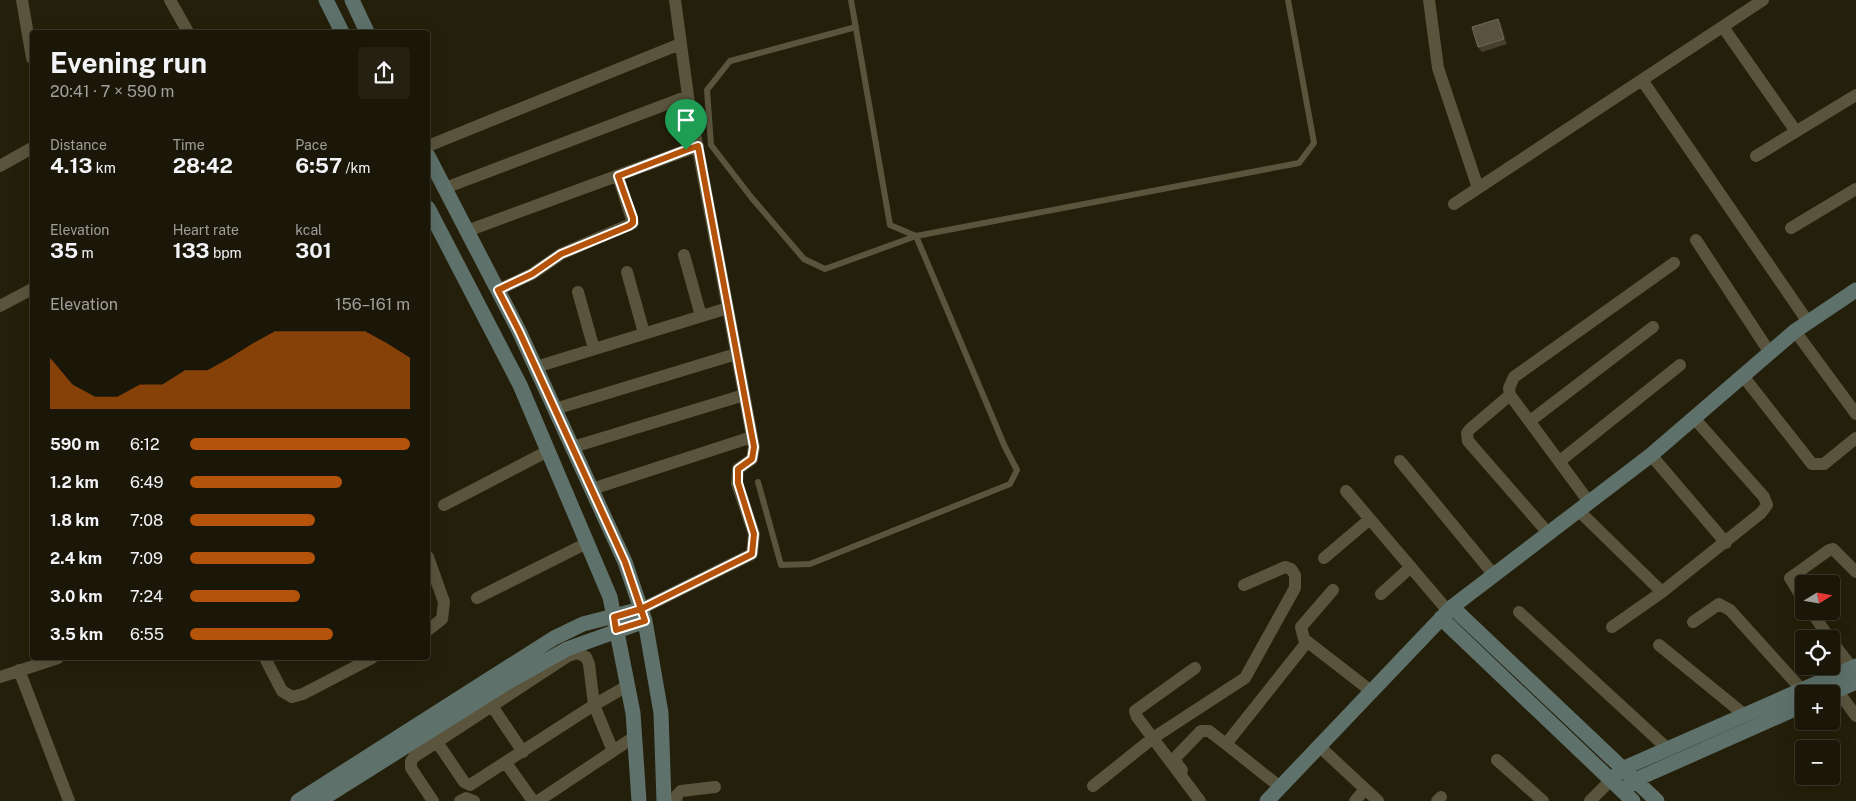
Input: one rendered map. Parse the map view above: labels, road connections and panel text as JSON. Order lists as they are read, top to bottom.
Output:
{
  "north": "right",
  "page": {
    "heading": ["Evening run", "20:41 · 7 × 590 m"],
    "stats": [
      ["Distance", "4.13 km"],
      ["Time", "28:42"],
      ["Pace", "6:57 /km"],
      ["Elevation", "35 m"],
      ["Heart rate", "133 bpm"],
      ["kcal", "301"]
    ],
    "chart": ["Elevation", "156–161 m"],
    "list": [
      {
        "name": "590 m",
        "note": "6:12"
      },
      {
        "name": "1.2 km",
        "note": "6:49"
      },
      {
        "name": "1.8 km",
        "note": "7:08"
      },
      {
        "name": "2.4 km",
        "note": "7:09"
      },
      {
        "name": "3.0 km",
        "note": "7:24"
      },
      {
        "name": "3.5 km",
        "note": "6:55"
      }
    ],
    "map_buttons": ["+", "−"]
  }
}
